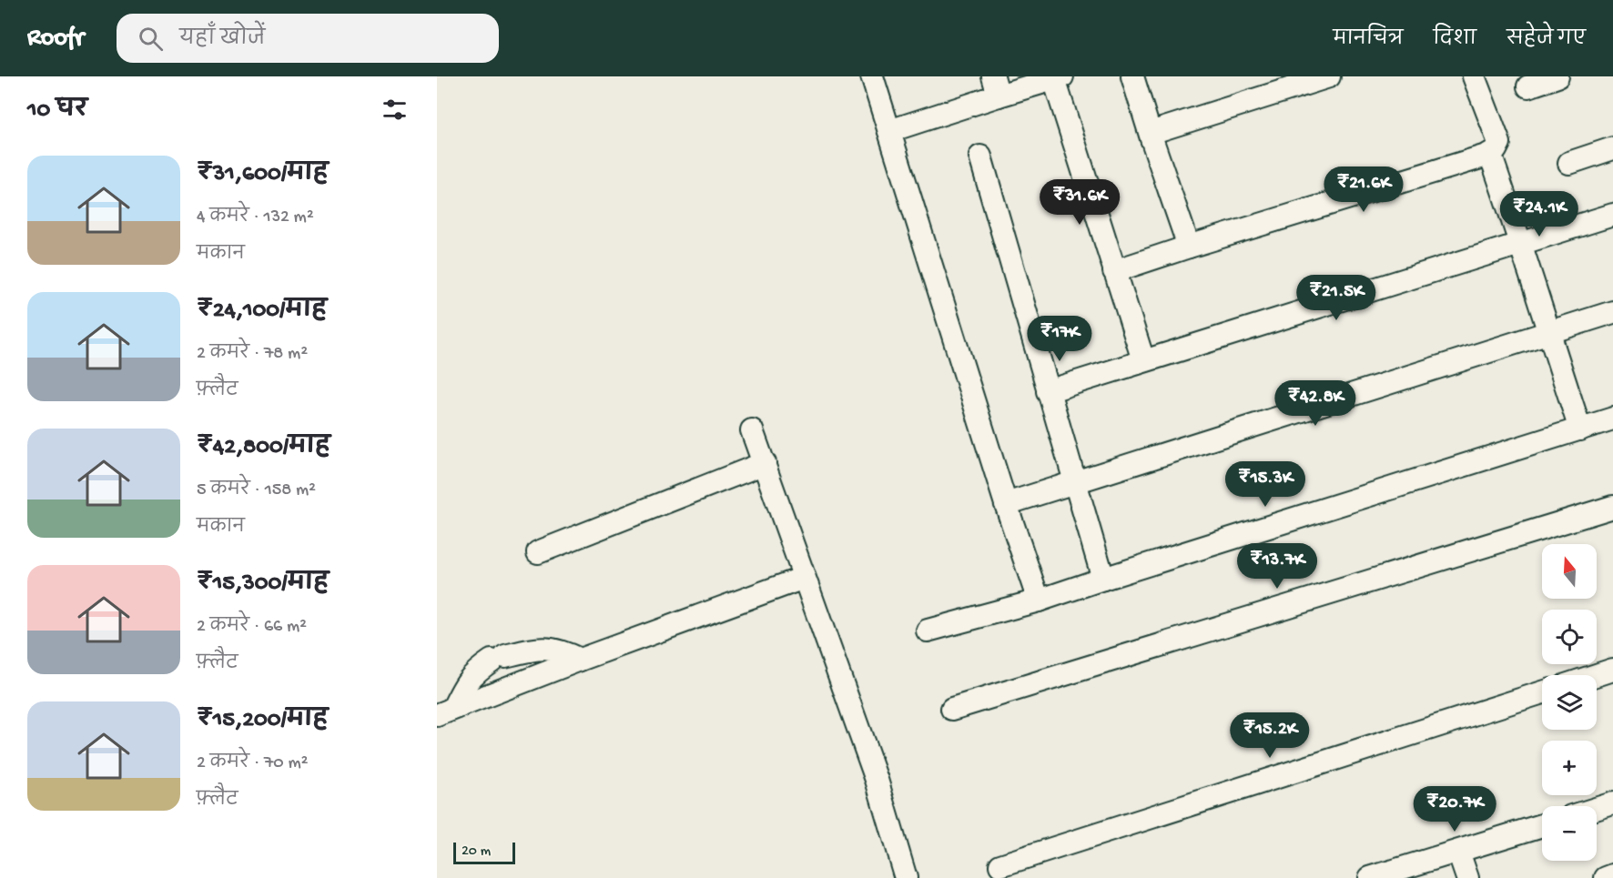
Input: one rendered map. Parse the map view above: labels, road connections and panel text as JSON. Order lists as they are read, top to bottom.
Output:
{
  "scale_bar": "20 m",
  "north": "top",
  "page": {
    "header": "Roofr",
    "search": "यहाँ खोजें",
    "nav": ["मानचित्र", "दिशा", "सहेजे गए"],
    "heading": "10 घर",
    "list": [
      {
        "name": "₹31,600/माह",
        "note": "4 कमरे · 132 m² · मकान"
      },
      {
        "name": "₹24,100/माह",
        "note": "2 कमरे · 78 m² · फ़्लैट"
      },
      {
        "name": "₹42,800/माह",
        "note": "5 कमरे · 158 m² · मकान"
      },
      {
        "name": "₹15,300/माह",
        "note": "2 कमरे · 66 m² · फ़्लैट"
      },
      {
        "name": "₹15,200/माह",
        "note": "2 कमरे · 70 m² · फ़्लैट"
      }
    ],
    "price": [
      "₹21.6K",
      "₹31.6K",
      "₹24.1K",
      "₹21.5K",
      "₹17K",
      "₹42.8K",
      "₹15.3K",
      "₹13.7K",
      "₹15.2K",
      "₹20.7K"
    ],
    "map_buttons": ["+", "−"],
    "scale": "20 m"
  }
}
